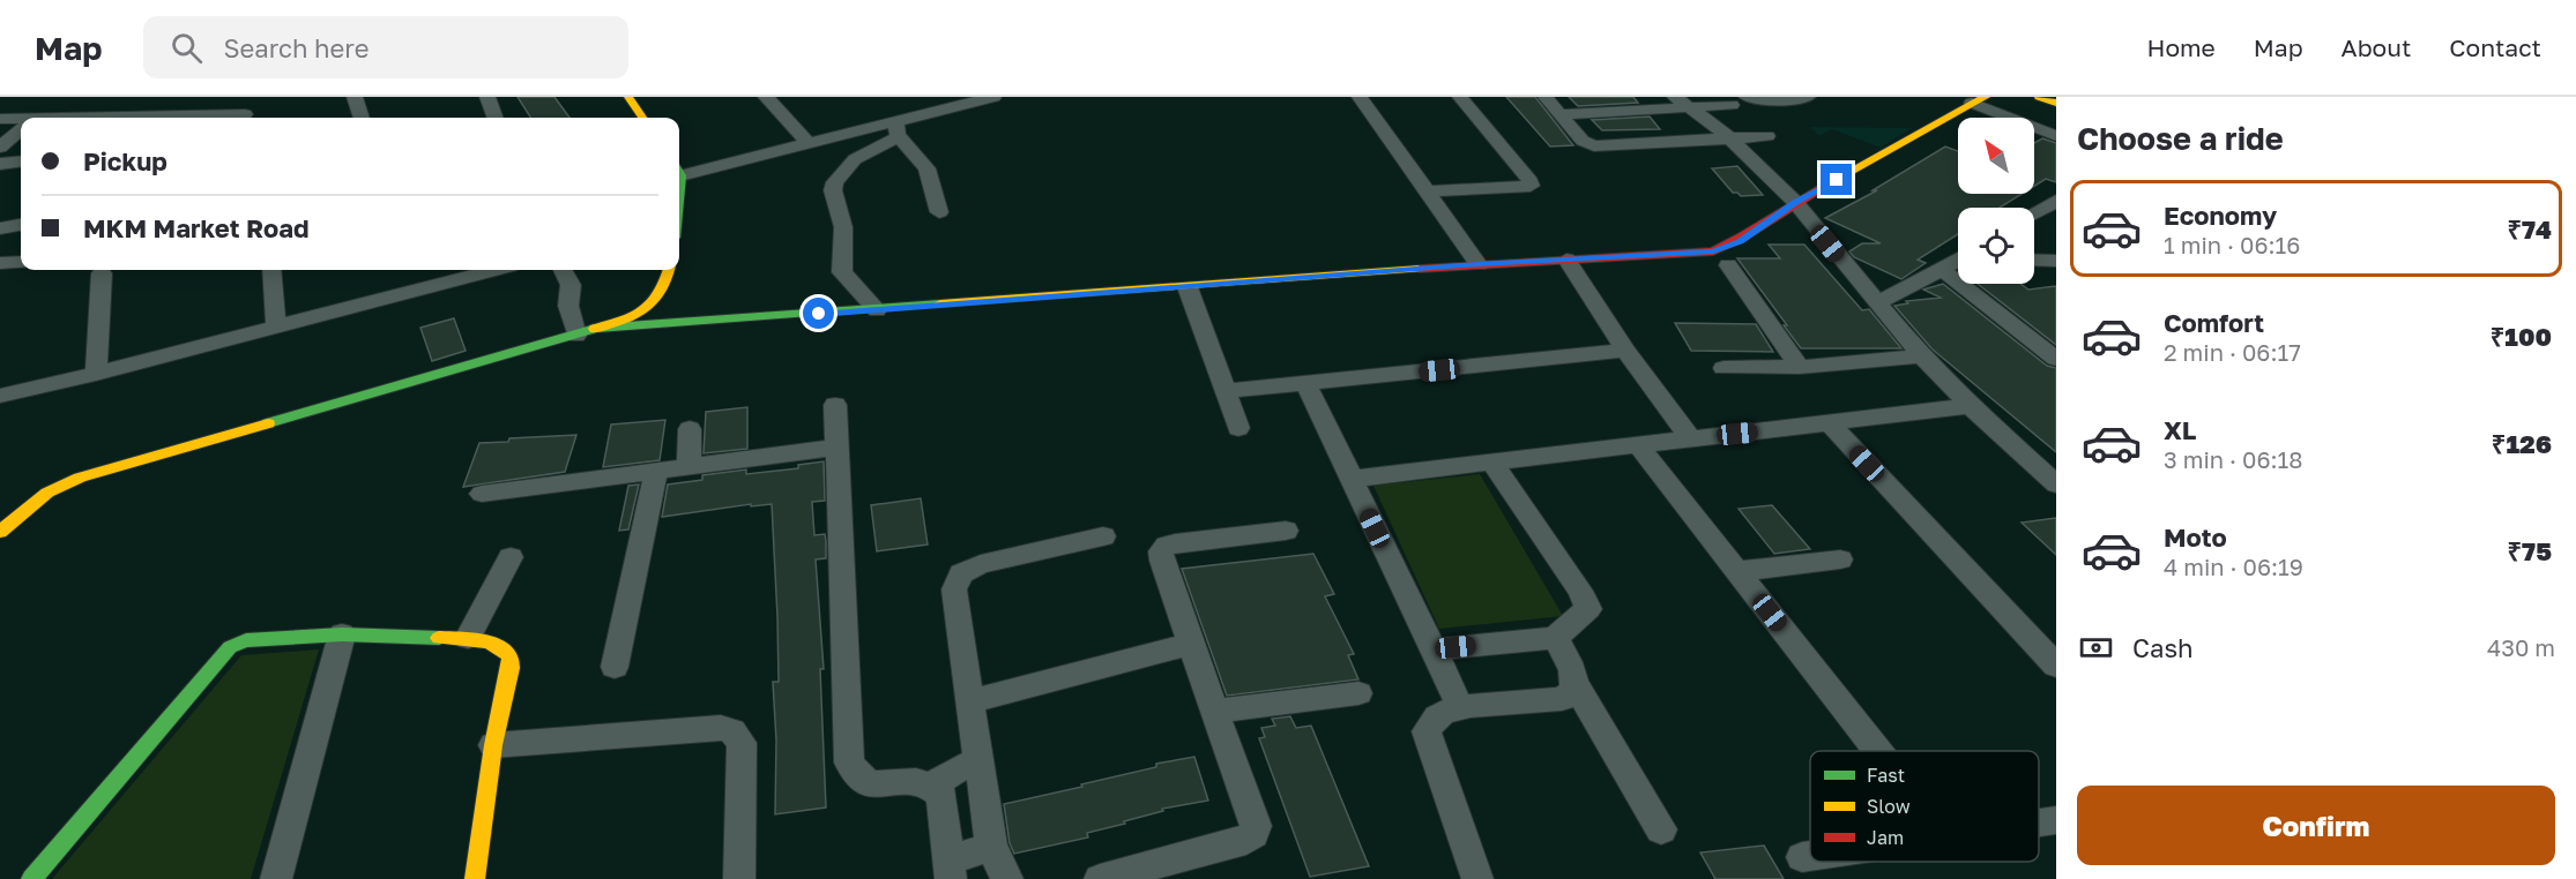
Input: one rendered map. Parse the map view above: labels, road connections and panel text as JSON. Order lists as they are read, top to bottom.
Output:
{
  "legend": ["Fast", "Slow", "Jam"],
  "north": "top left",
  "page": {
    "header": "Map",
    "search": "Search here",
    "nav": [
      "Home",
      "Map",
      "About",
      "Contact"
    ],
    "heading": "Choose a ride",
    "banner": ["Pickup", "MKM Market Road"],
    "list": [
      {
        "name": "Economy",
        "note": "1 min · 06:16",
        "value": "₹74"
      },
      {
        "name": "Comfort",
        "note": "2 min · 06:17",
        "value": "₹100"
      },
      {
        "name": "XL",
        "note": "3 min · 06:18",
        "value": "₹126"
      },
      {
        "name": "Moto",
        "note": "4 min · 06:19",
        "value": "₹75"
      }
    ],
    "pay": ["Cash", "430 m"],
    "buttons": "Confirm"
  }
}
